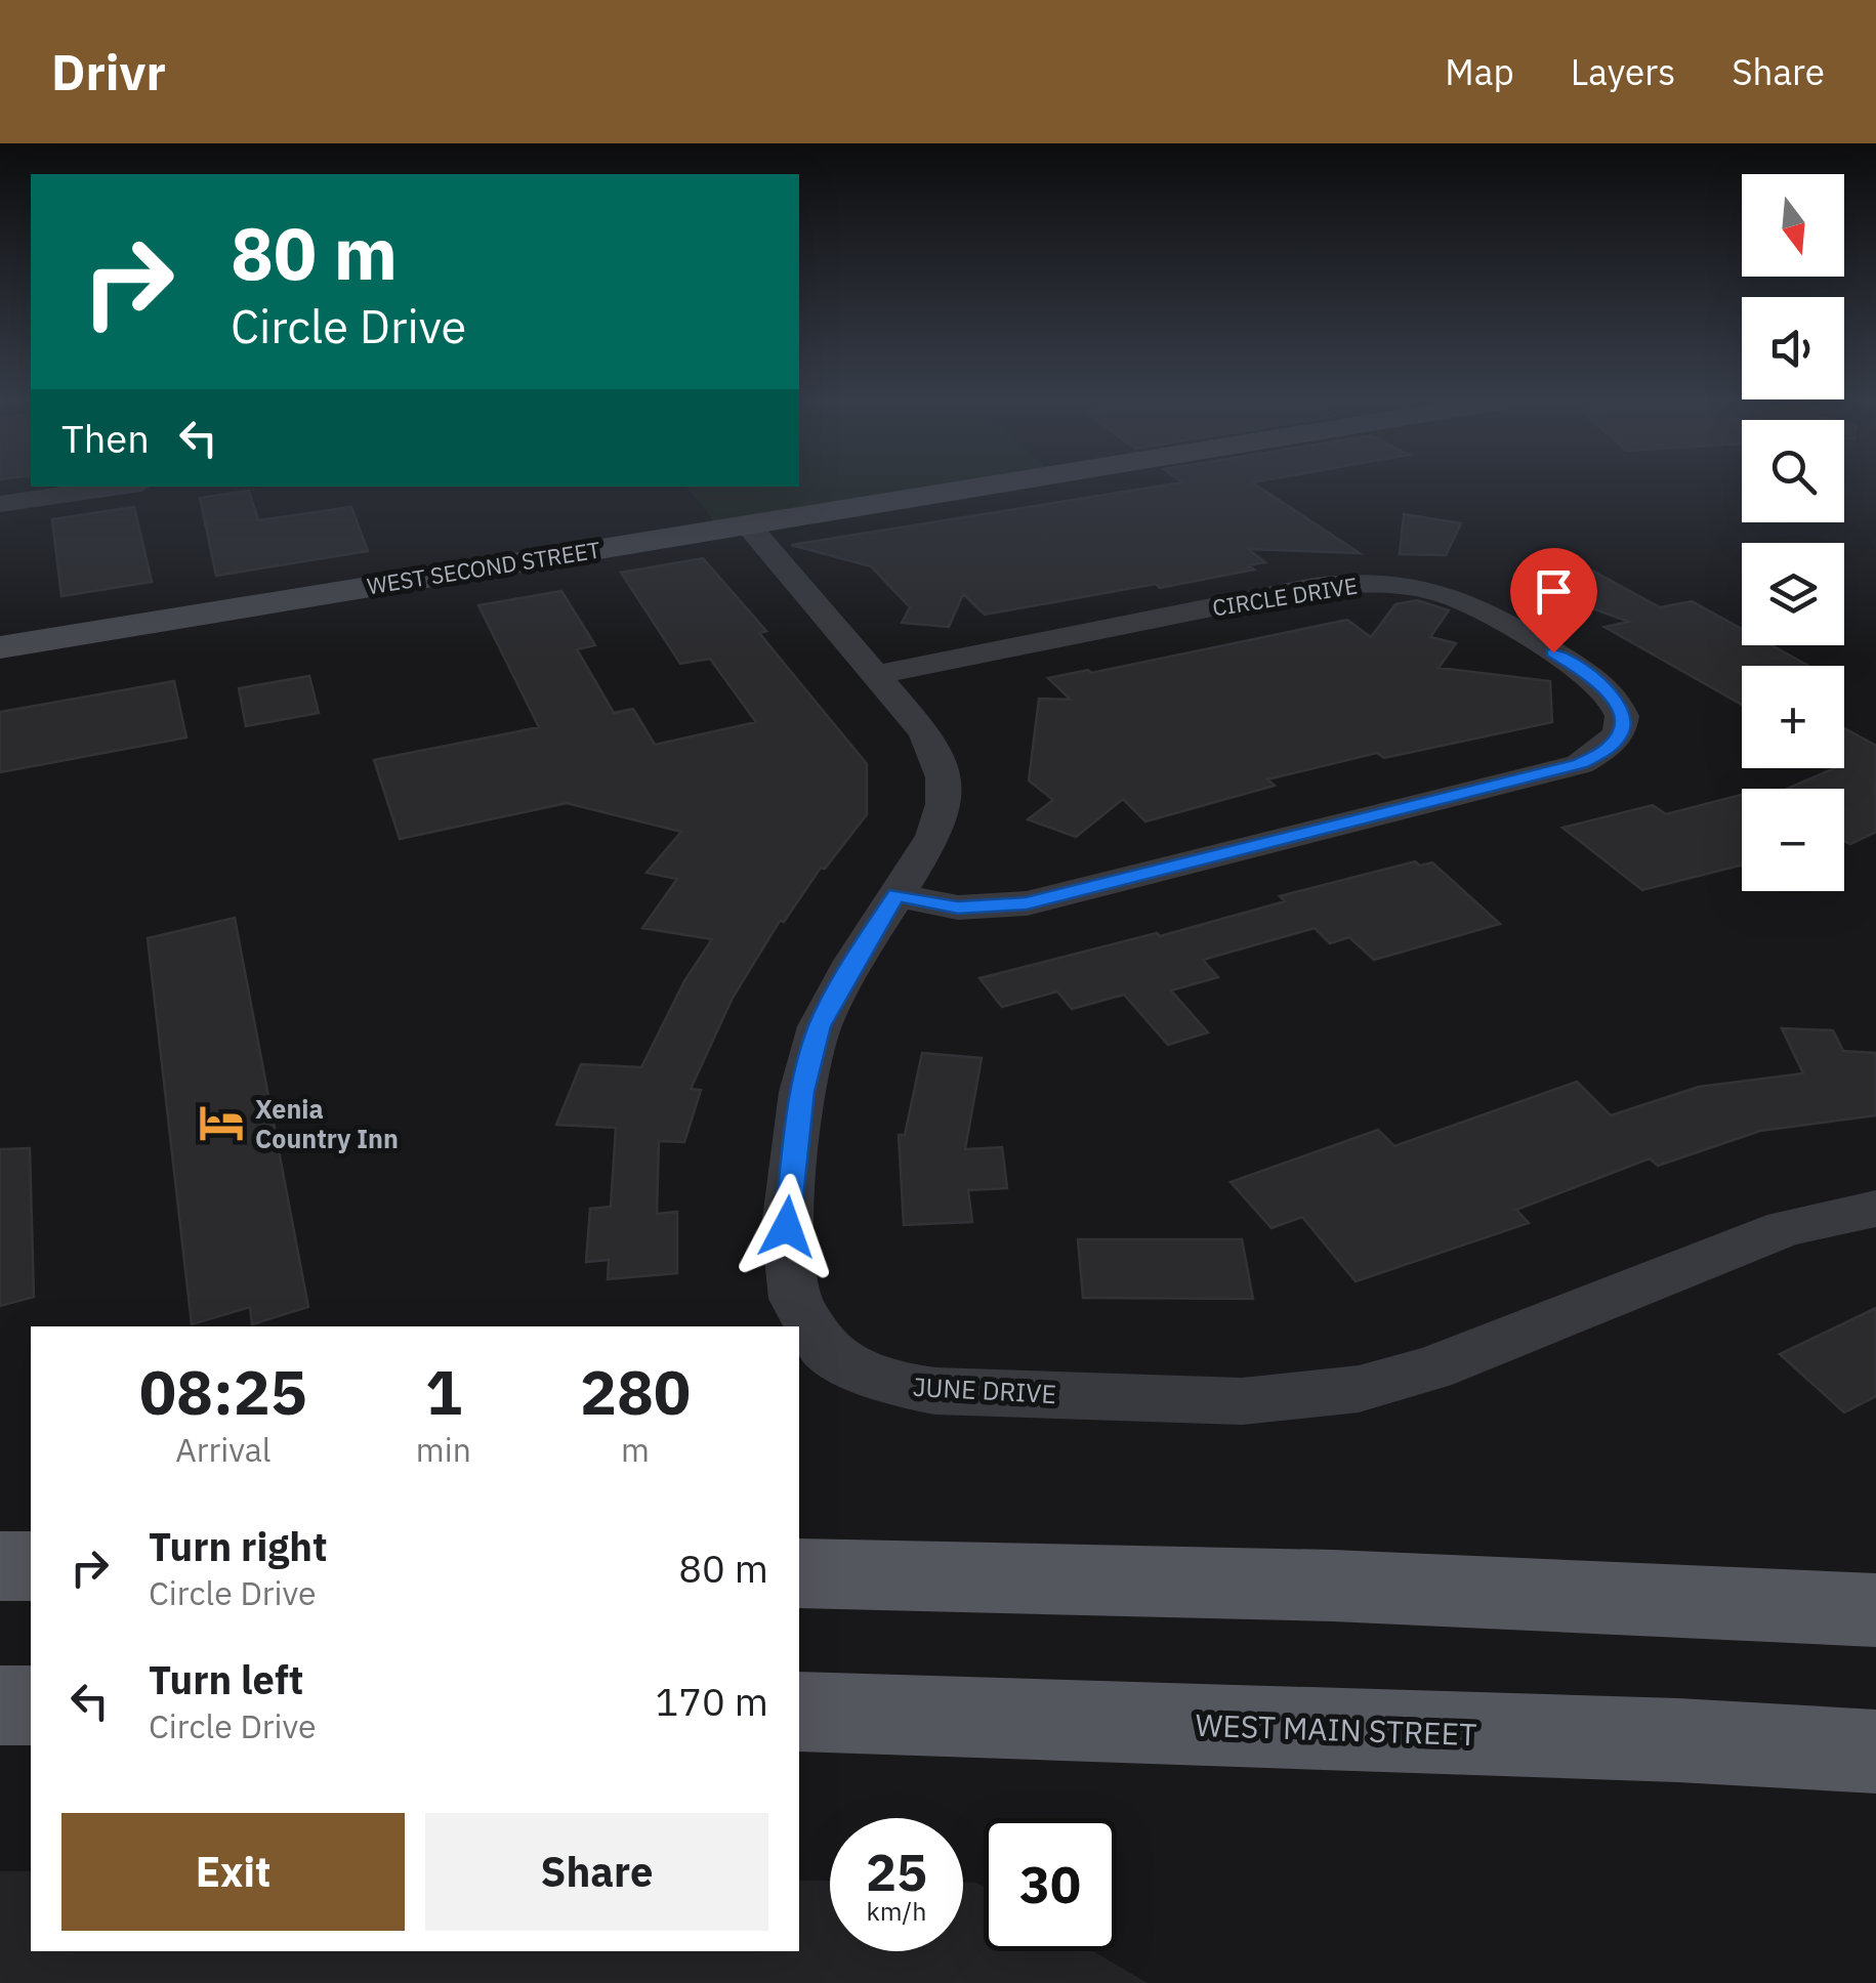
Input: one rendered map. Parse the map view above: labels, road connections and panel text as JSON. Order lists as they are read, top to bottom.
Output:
{
  "streets": {
    "main road": ["WEST SECOND STREET", "WEST MAIN STREET"],
    "street": ["CIRCLE DRIVE", "JUNE DRIVE"]
  },
  "crossings": [
    ["WEST SECOND STREET", "JUNE DRIVE"],
    ["CIRCLE DRIVE", "JUNE DRIVE"]
  ],
  "places": {
    "hotel": ["Xenia Country Inn"]
  },
  "north": "bottom",
  "page": {
    "header": "Drivr",
    "nav": ["Map", "Layers", "Share"],
    "map_buttons": ["+", "−"],
    "turn": ["80 m", "Circle Drive"],
    "then": "Then",
    "eta": [
      "08:25",
      "Arrival",
      "1",
      "min",
      "280",
      "m"
    ],
    "list": [
      {
        "name": "Turn right",
        "note": "Circle Drive",
        "value": "80 m"
      },
      {
        "name": "Turn left",
        "note": "Circle Drive",
        "value": "170 m"
      }
    ],
    "buttons": ["Exit", "Share"],
    "speed": "25 km/h",
    "limit": "30"
  }
}
